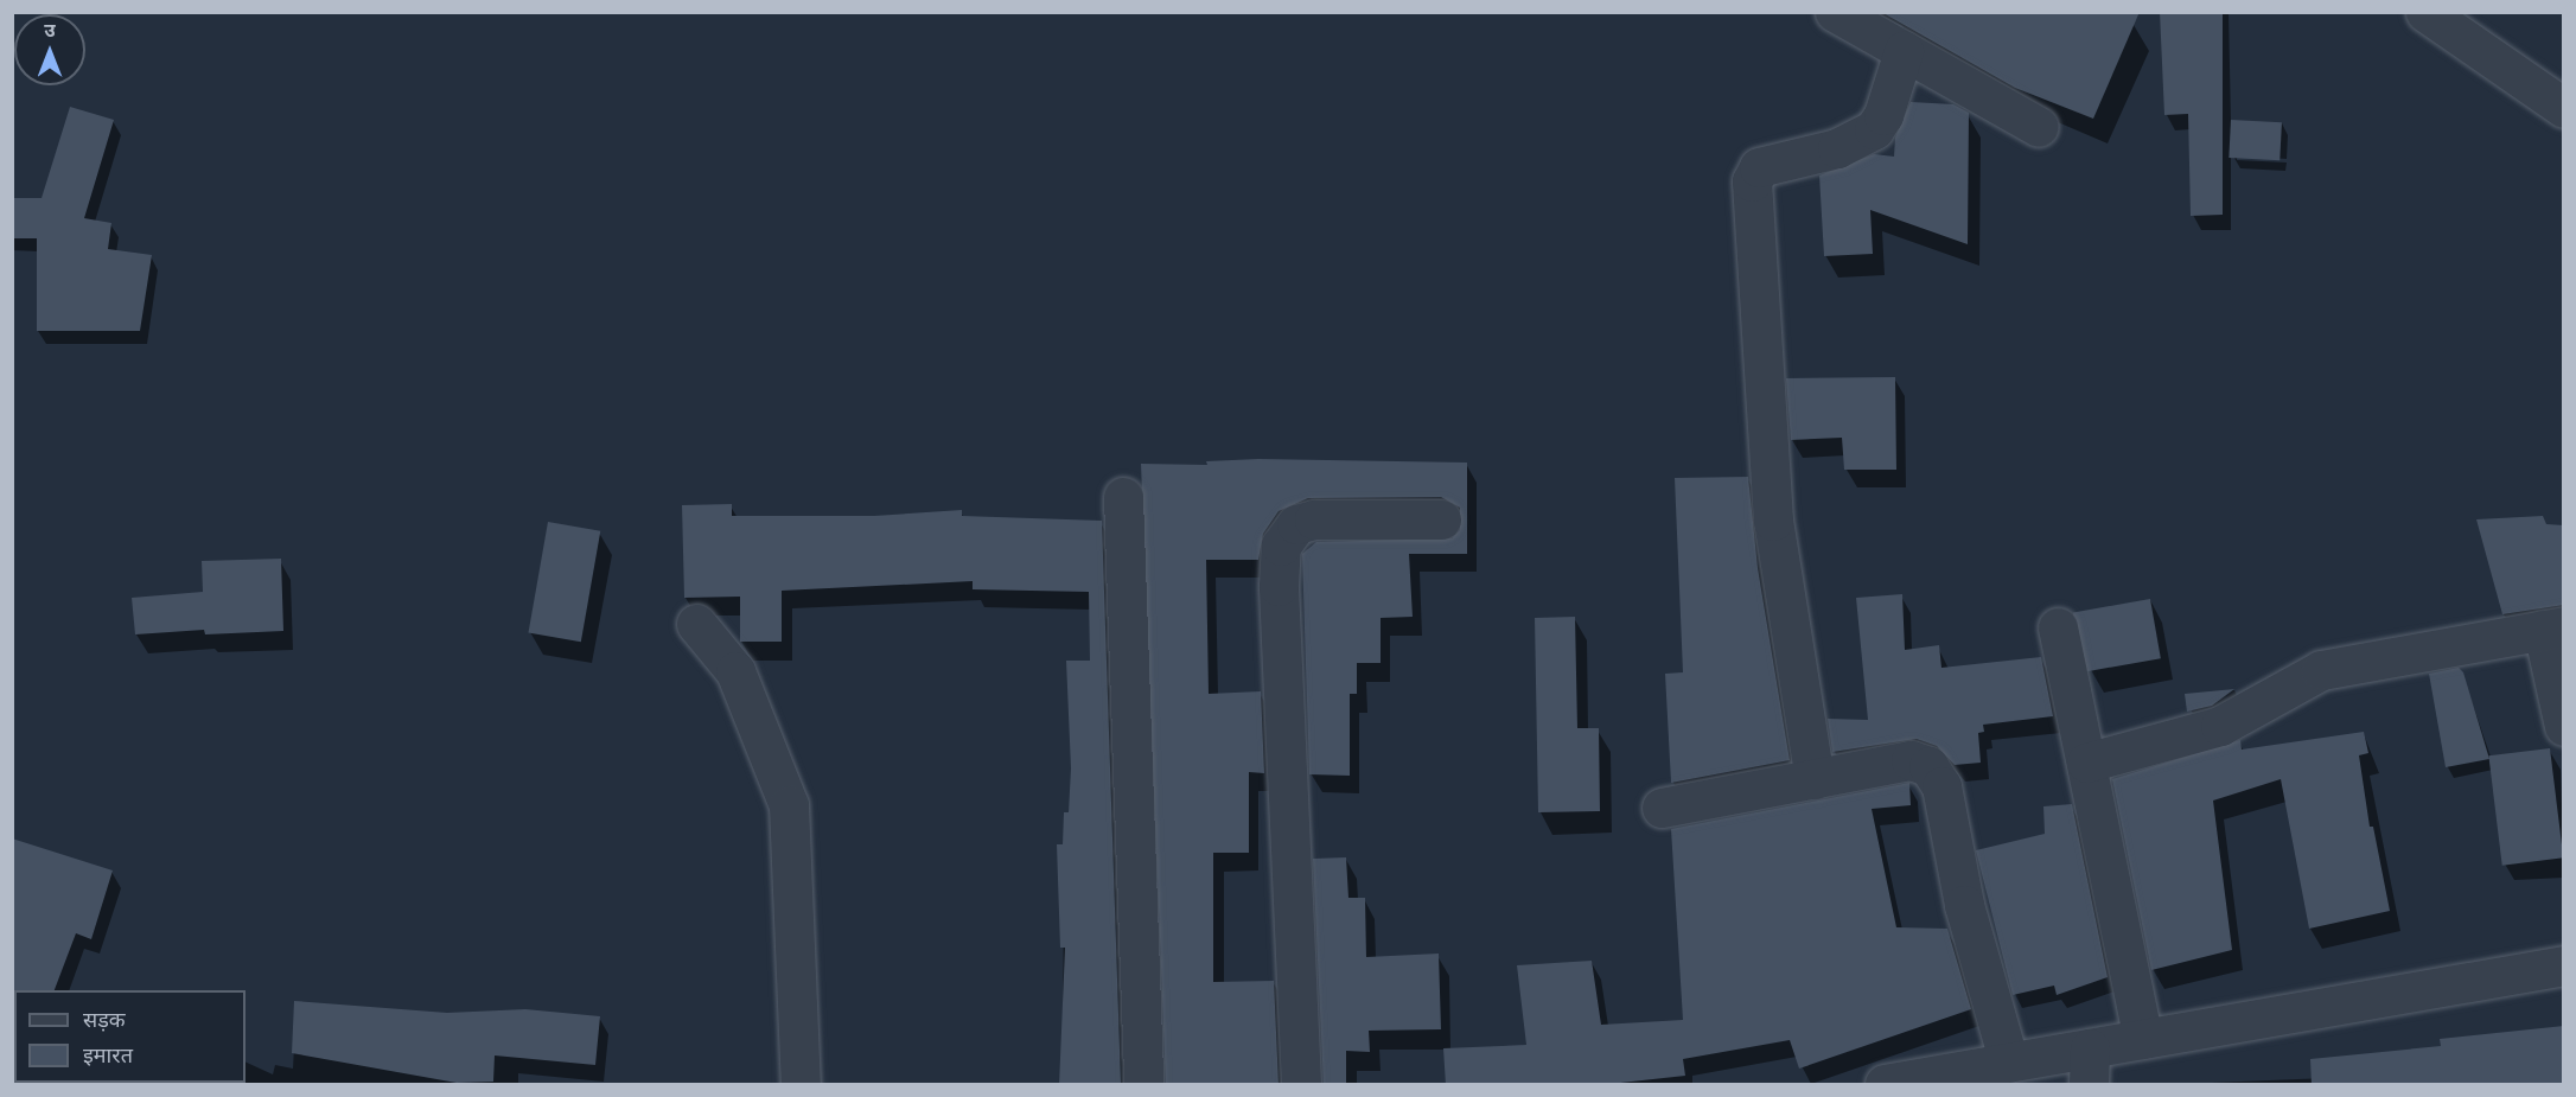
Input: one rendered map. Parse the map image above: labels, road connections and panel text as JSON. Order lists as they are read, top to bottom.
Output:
{
  "legend": ["सड़क", "इमारत"],
  "north": "top"
}
